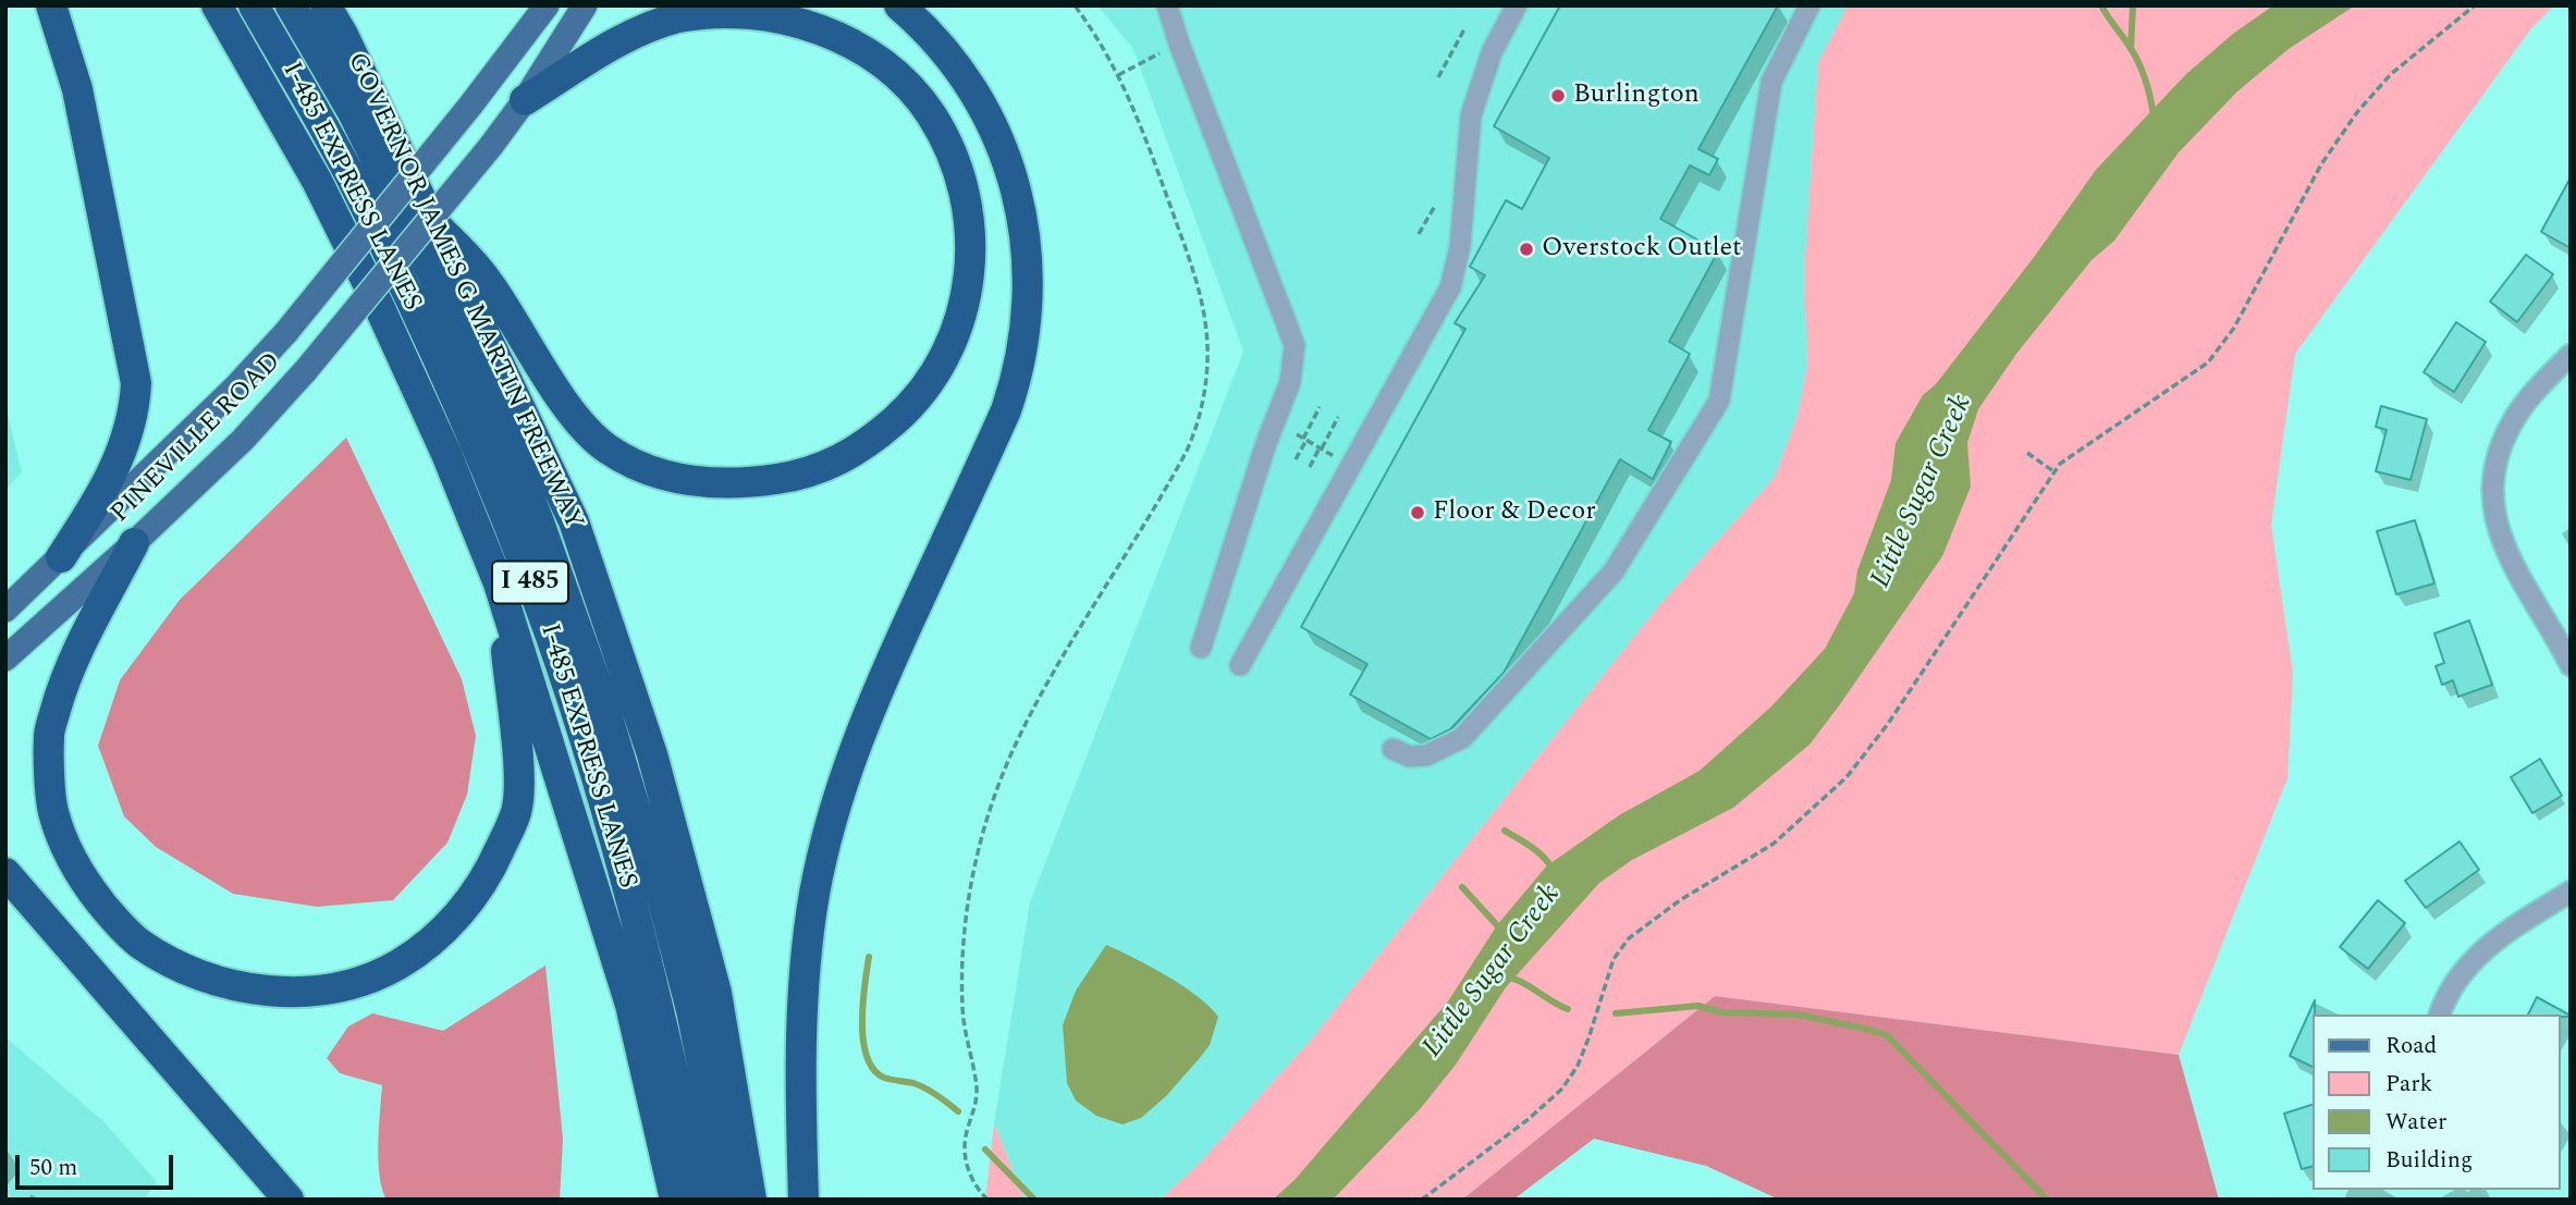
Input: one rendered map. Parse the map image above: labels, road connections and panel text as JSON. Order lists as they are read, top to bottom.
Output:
{
  "streets": {
    "highway": ["I-485 EXPRESS LANES", "GOVERNOR JAMES G MARTIN FREEWAY", "I 485"],
    "main road": ["PINEVILLE ROAD"]
  },
  "crossings": [
    ["GOVERNOR JAMES G MARTIN FREEWAY", "PINEVILLE ROAD"]
  ],
  "water": ["Little Sugar Creek"],
  "places": ["Burlington", "Overstock Outlet", "Floor & Decor"],
  "legend": [
    "Road",
    "Park",
    "Water",
    "Building"
  ],
  "scale_bar": "50 m"
}
